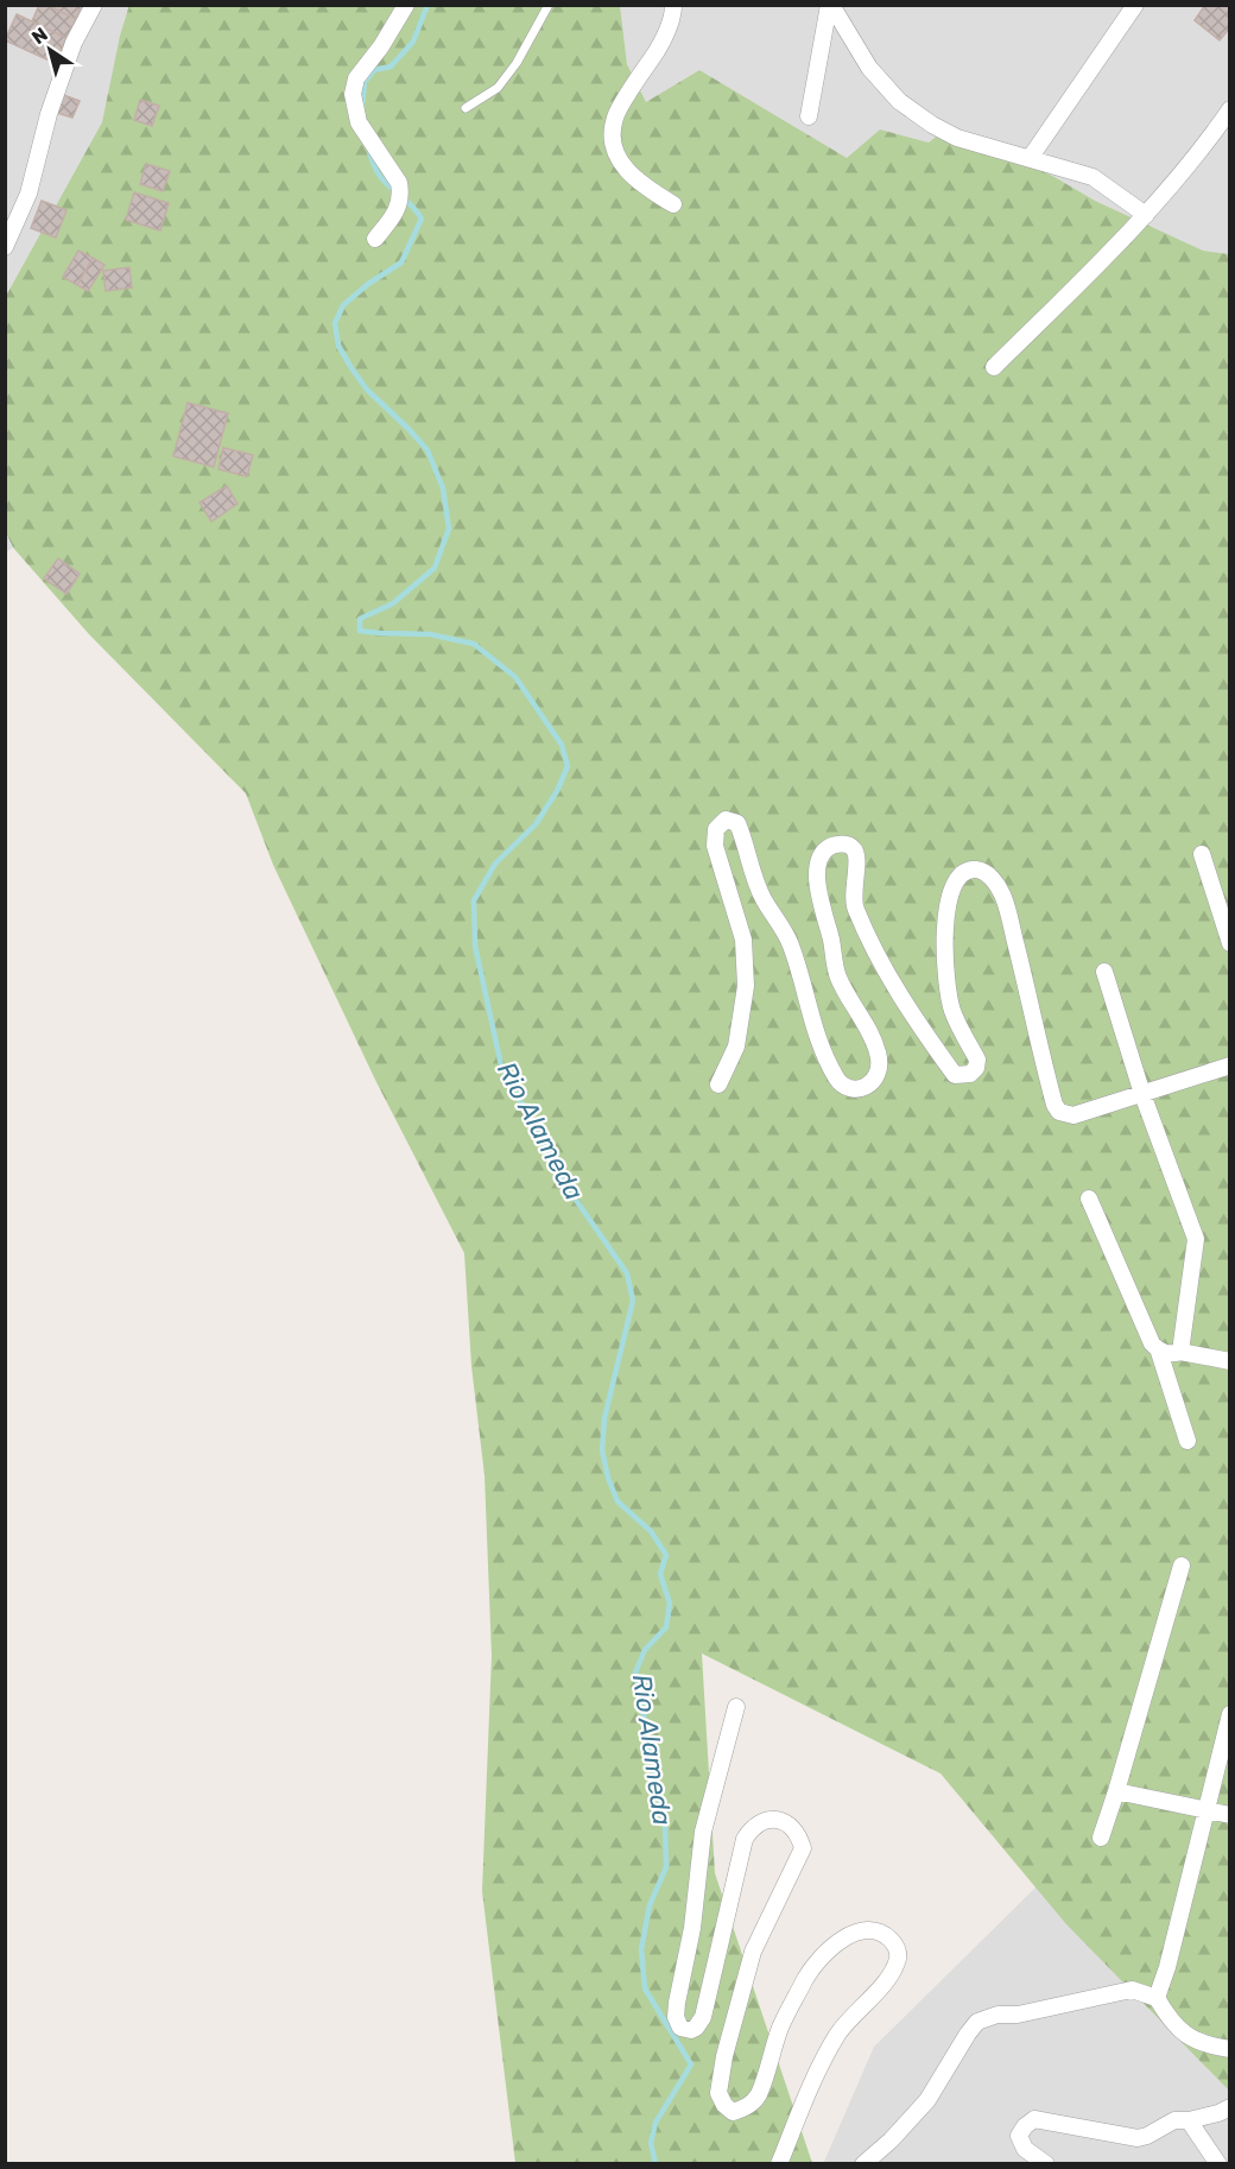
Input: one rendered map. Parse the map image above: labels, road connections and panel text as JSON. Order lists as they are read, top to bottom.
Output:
{
  "water": ["Rio Alameda"],
  "north": "top left"
}
